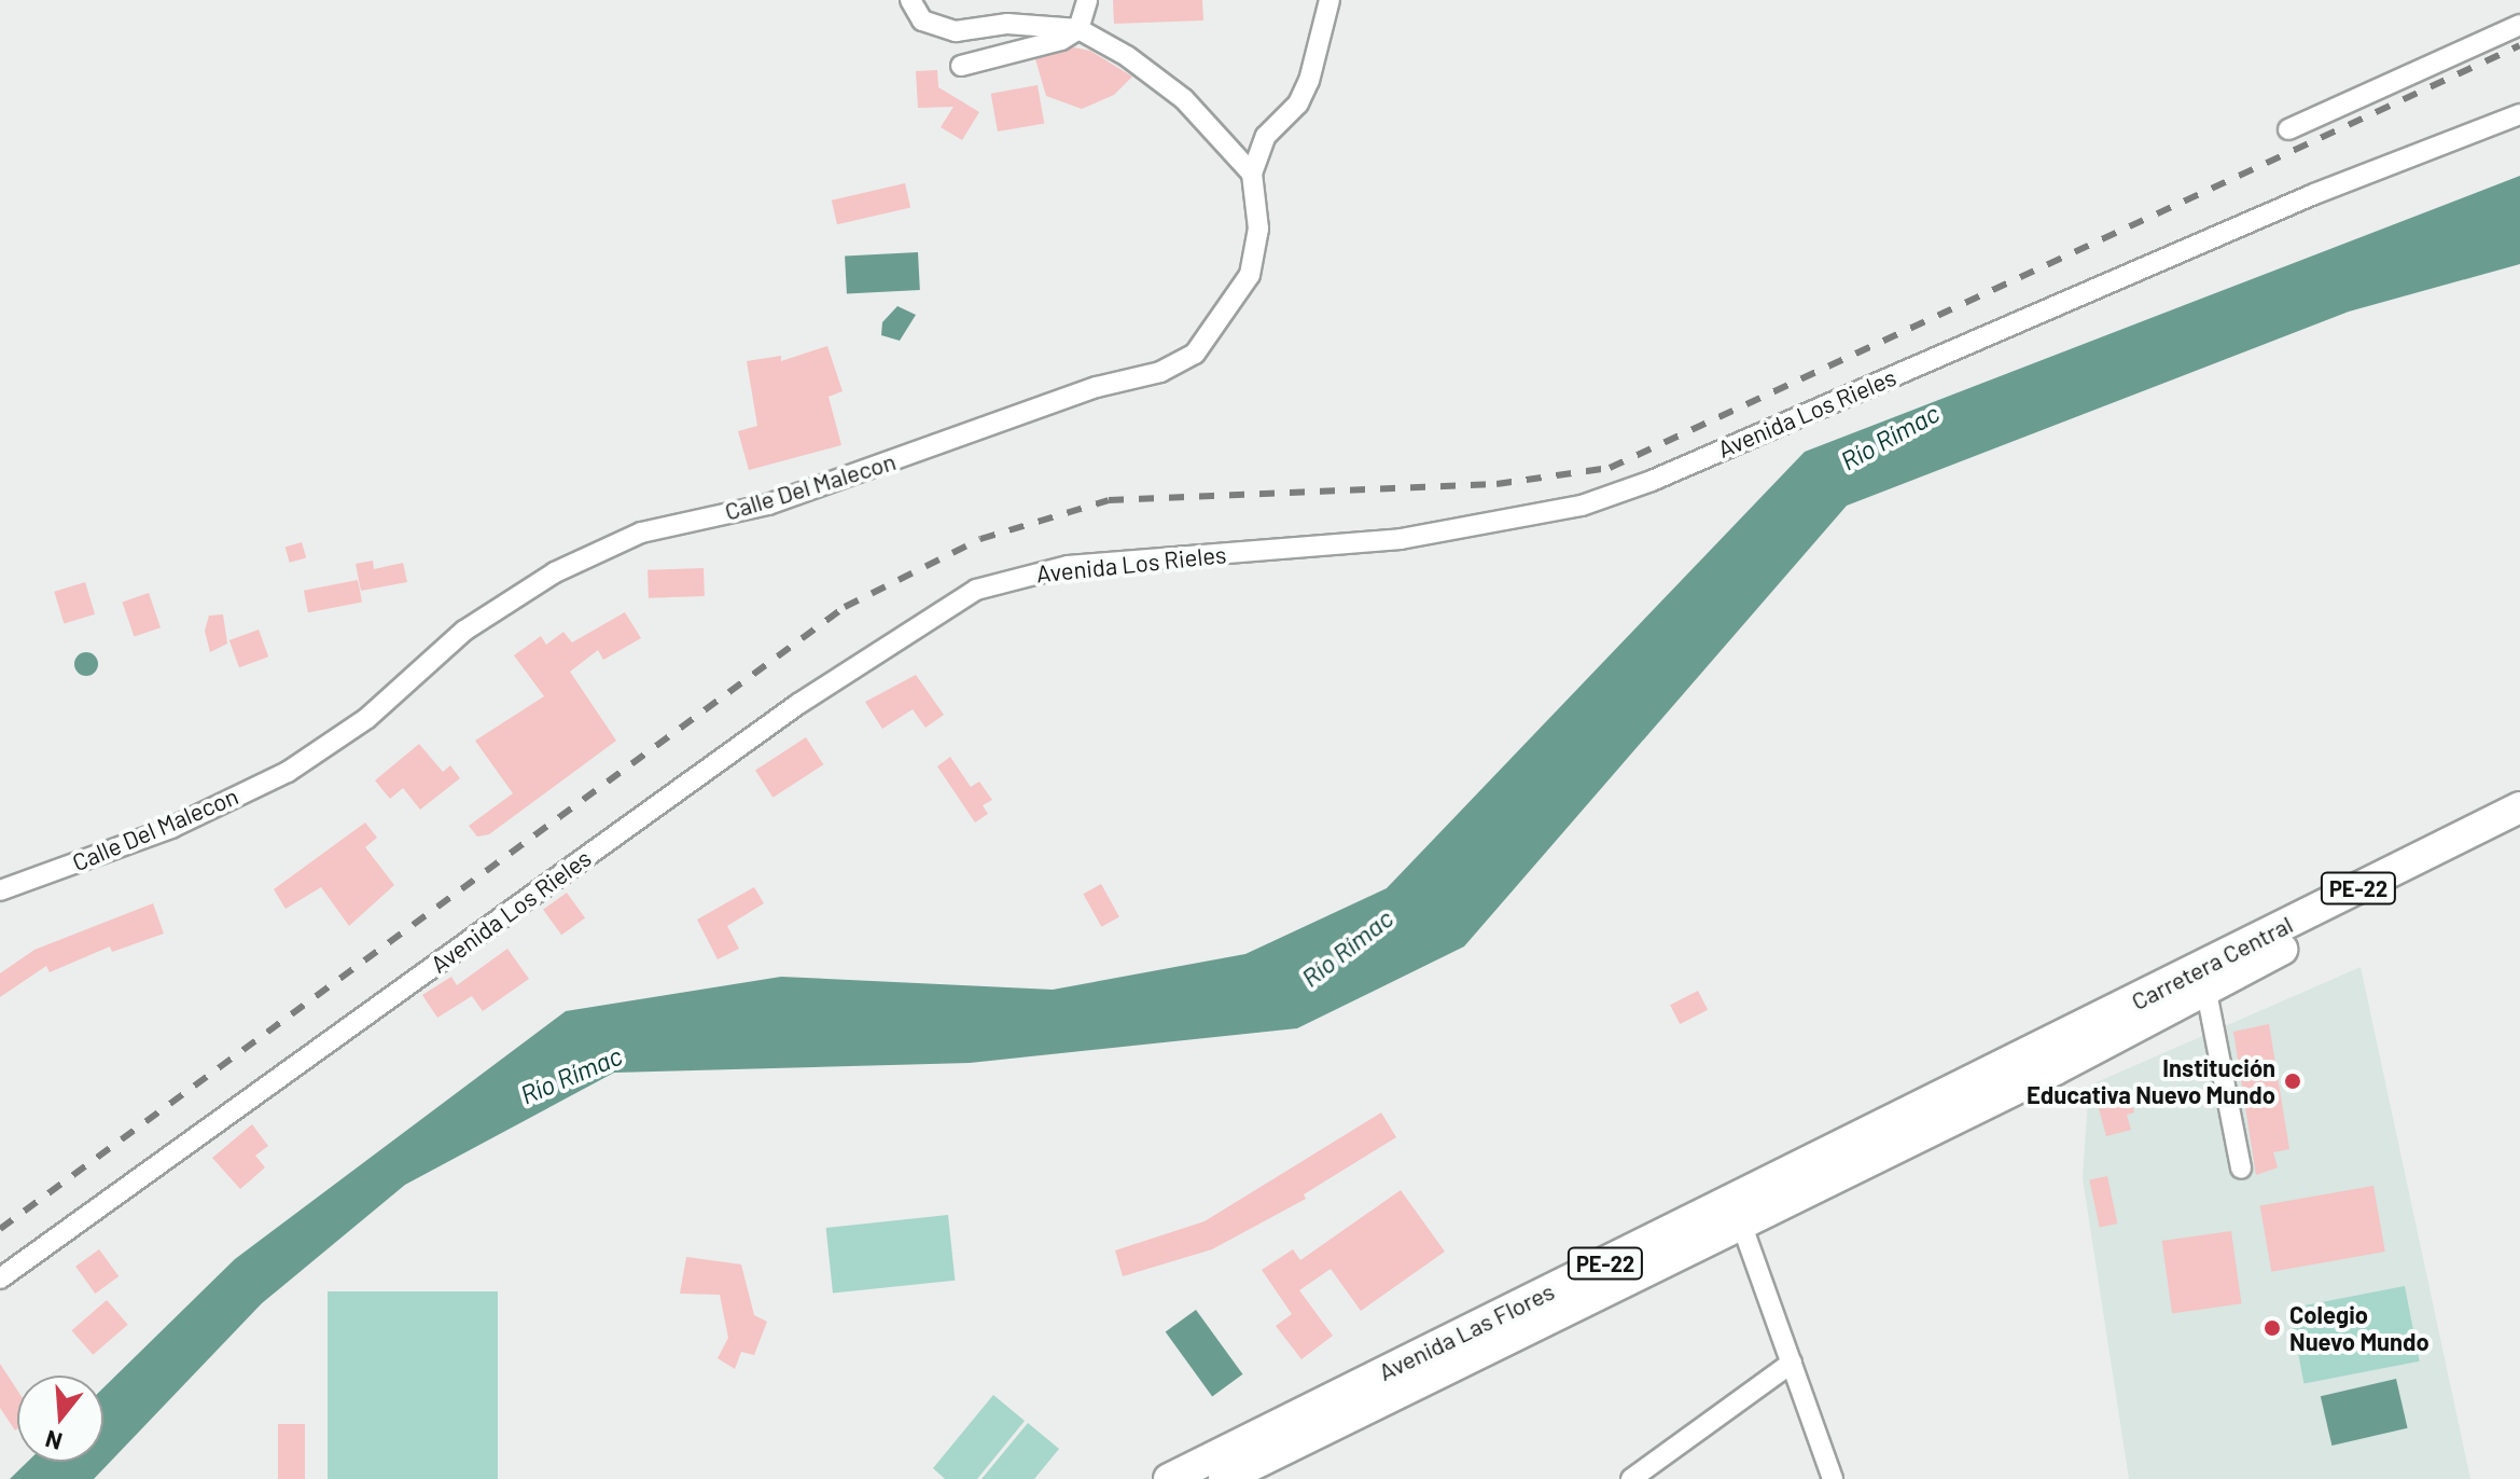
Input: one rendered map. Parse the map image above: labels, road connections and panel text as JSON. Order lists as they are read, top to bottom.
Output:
{
  "streets": {
    "highway": ["PE-22", "Carretera Central", "Avenida Las Flores"],
    "street": ["Avenida Los Rieles", "Calle Del Malecon"]
  },
  "crossings": [
    ["Carretera Central", "Avenida Las Flores"]
  ],
  "water": ["Río Rímac"],
  "places": ["Institución Educativa Nuevo Mundo", "Colegio Nuevo Mundo"],
  "north": "bottom"
}
